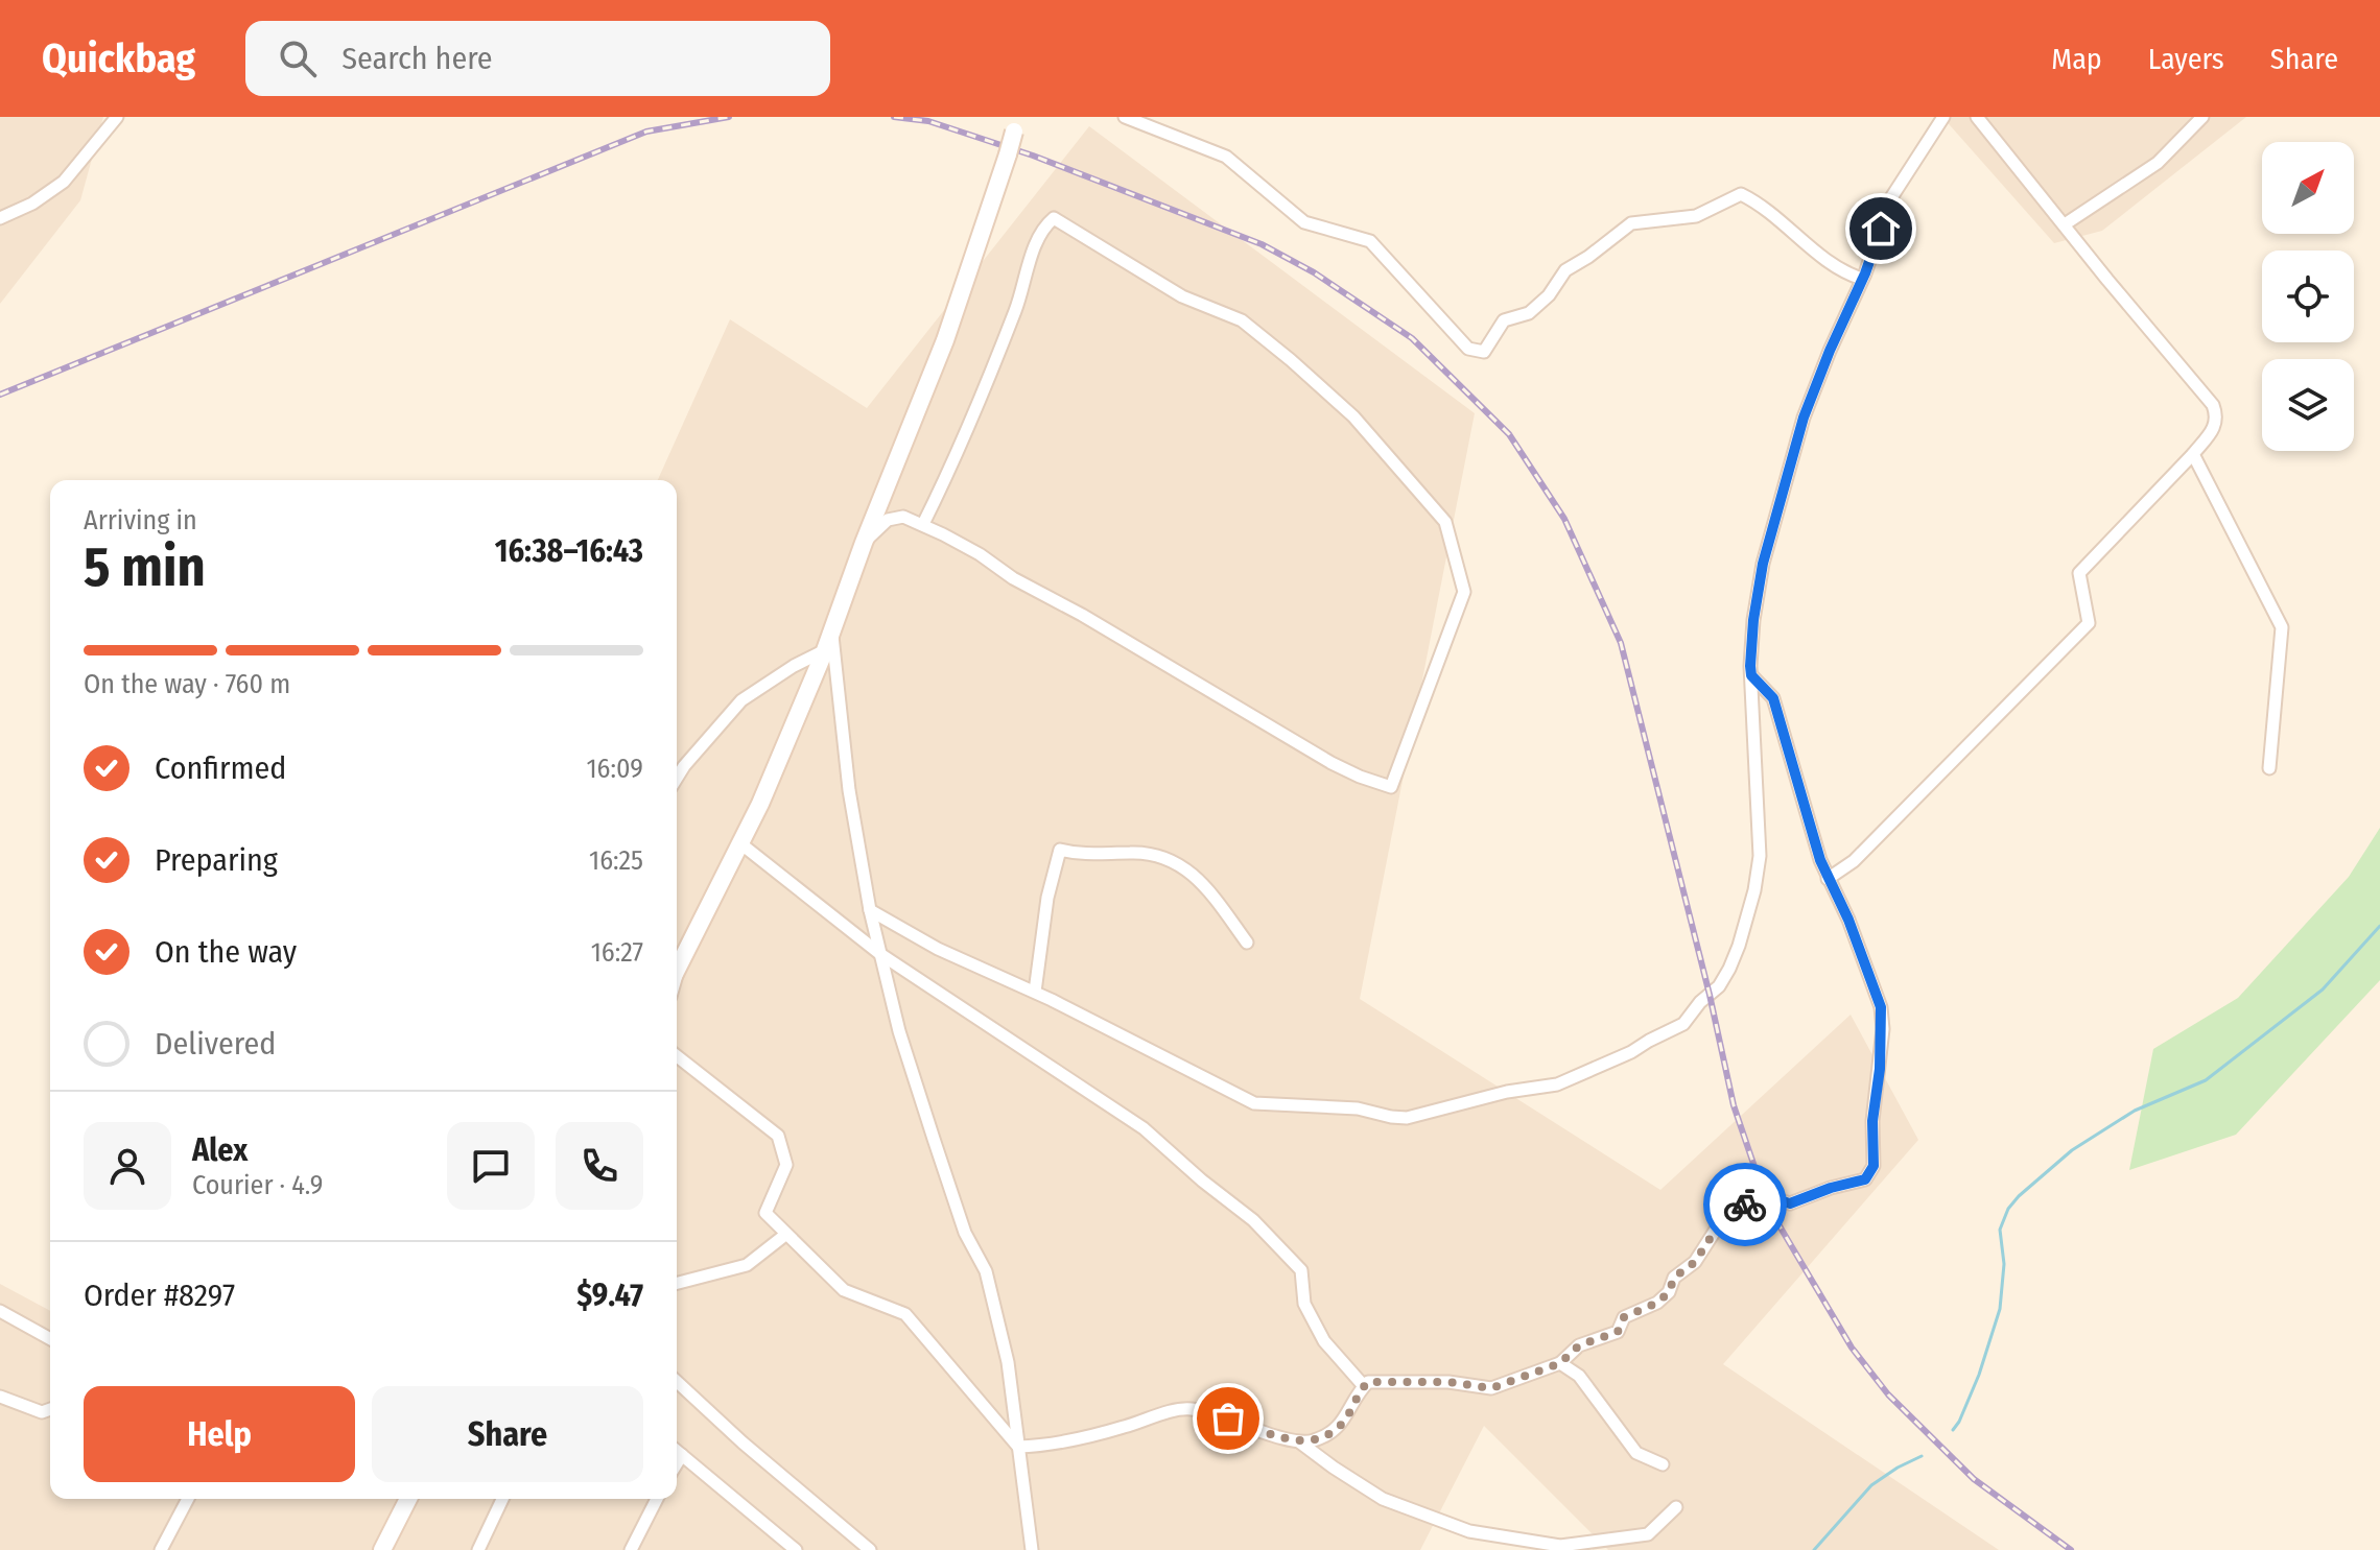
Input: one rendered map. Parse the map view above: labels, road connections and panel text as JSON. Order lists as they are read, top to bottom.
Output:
{
  "north": "top right",
  "page": {
    "header": "Quickbag",
    "search": "Search here",
    "nav": ["Map", "Layers", "Share"],
    "heading": ["5 min", "Arriving in", "16:38–16:43"],
    "panel": [
      "Alex",
      "Courier · 4.9",
      "Order #8297",
      "$9.47"
    ],
    "bar": "On the way · 760 m",
    "list": [
      ["Confirmed", "16:09"],
      ["Preparing", "16:25"],
      ["On the way", "16:27"],
      "Delivered"
    ],
    "buttons": ["Help", "Share"]
  }
}
